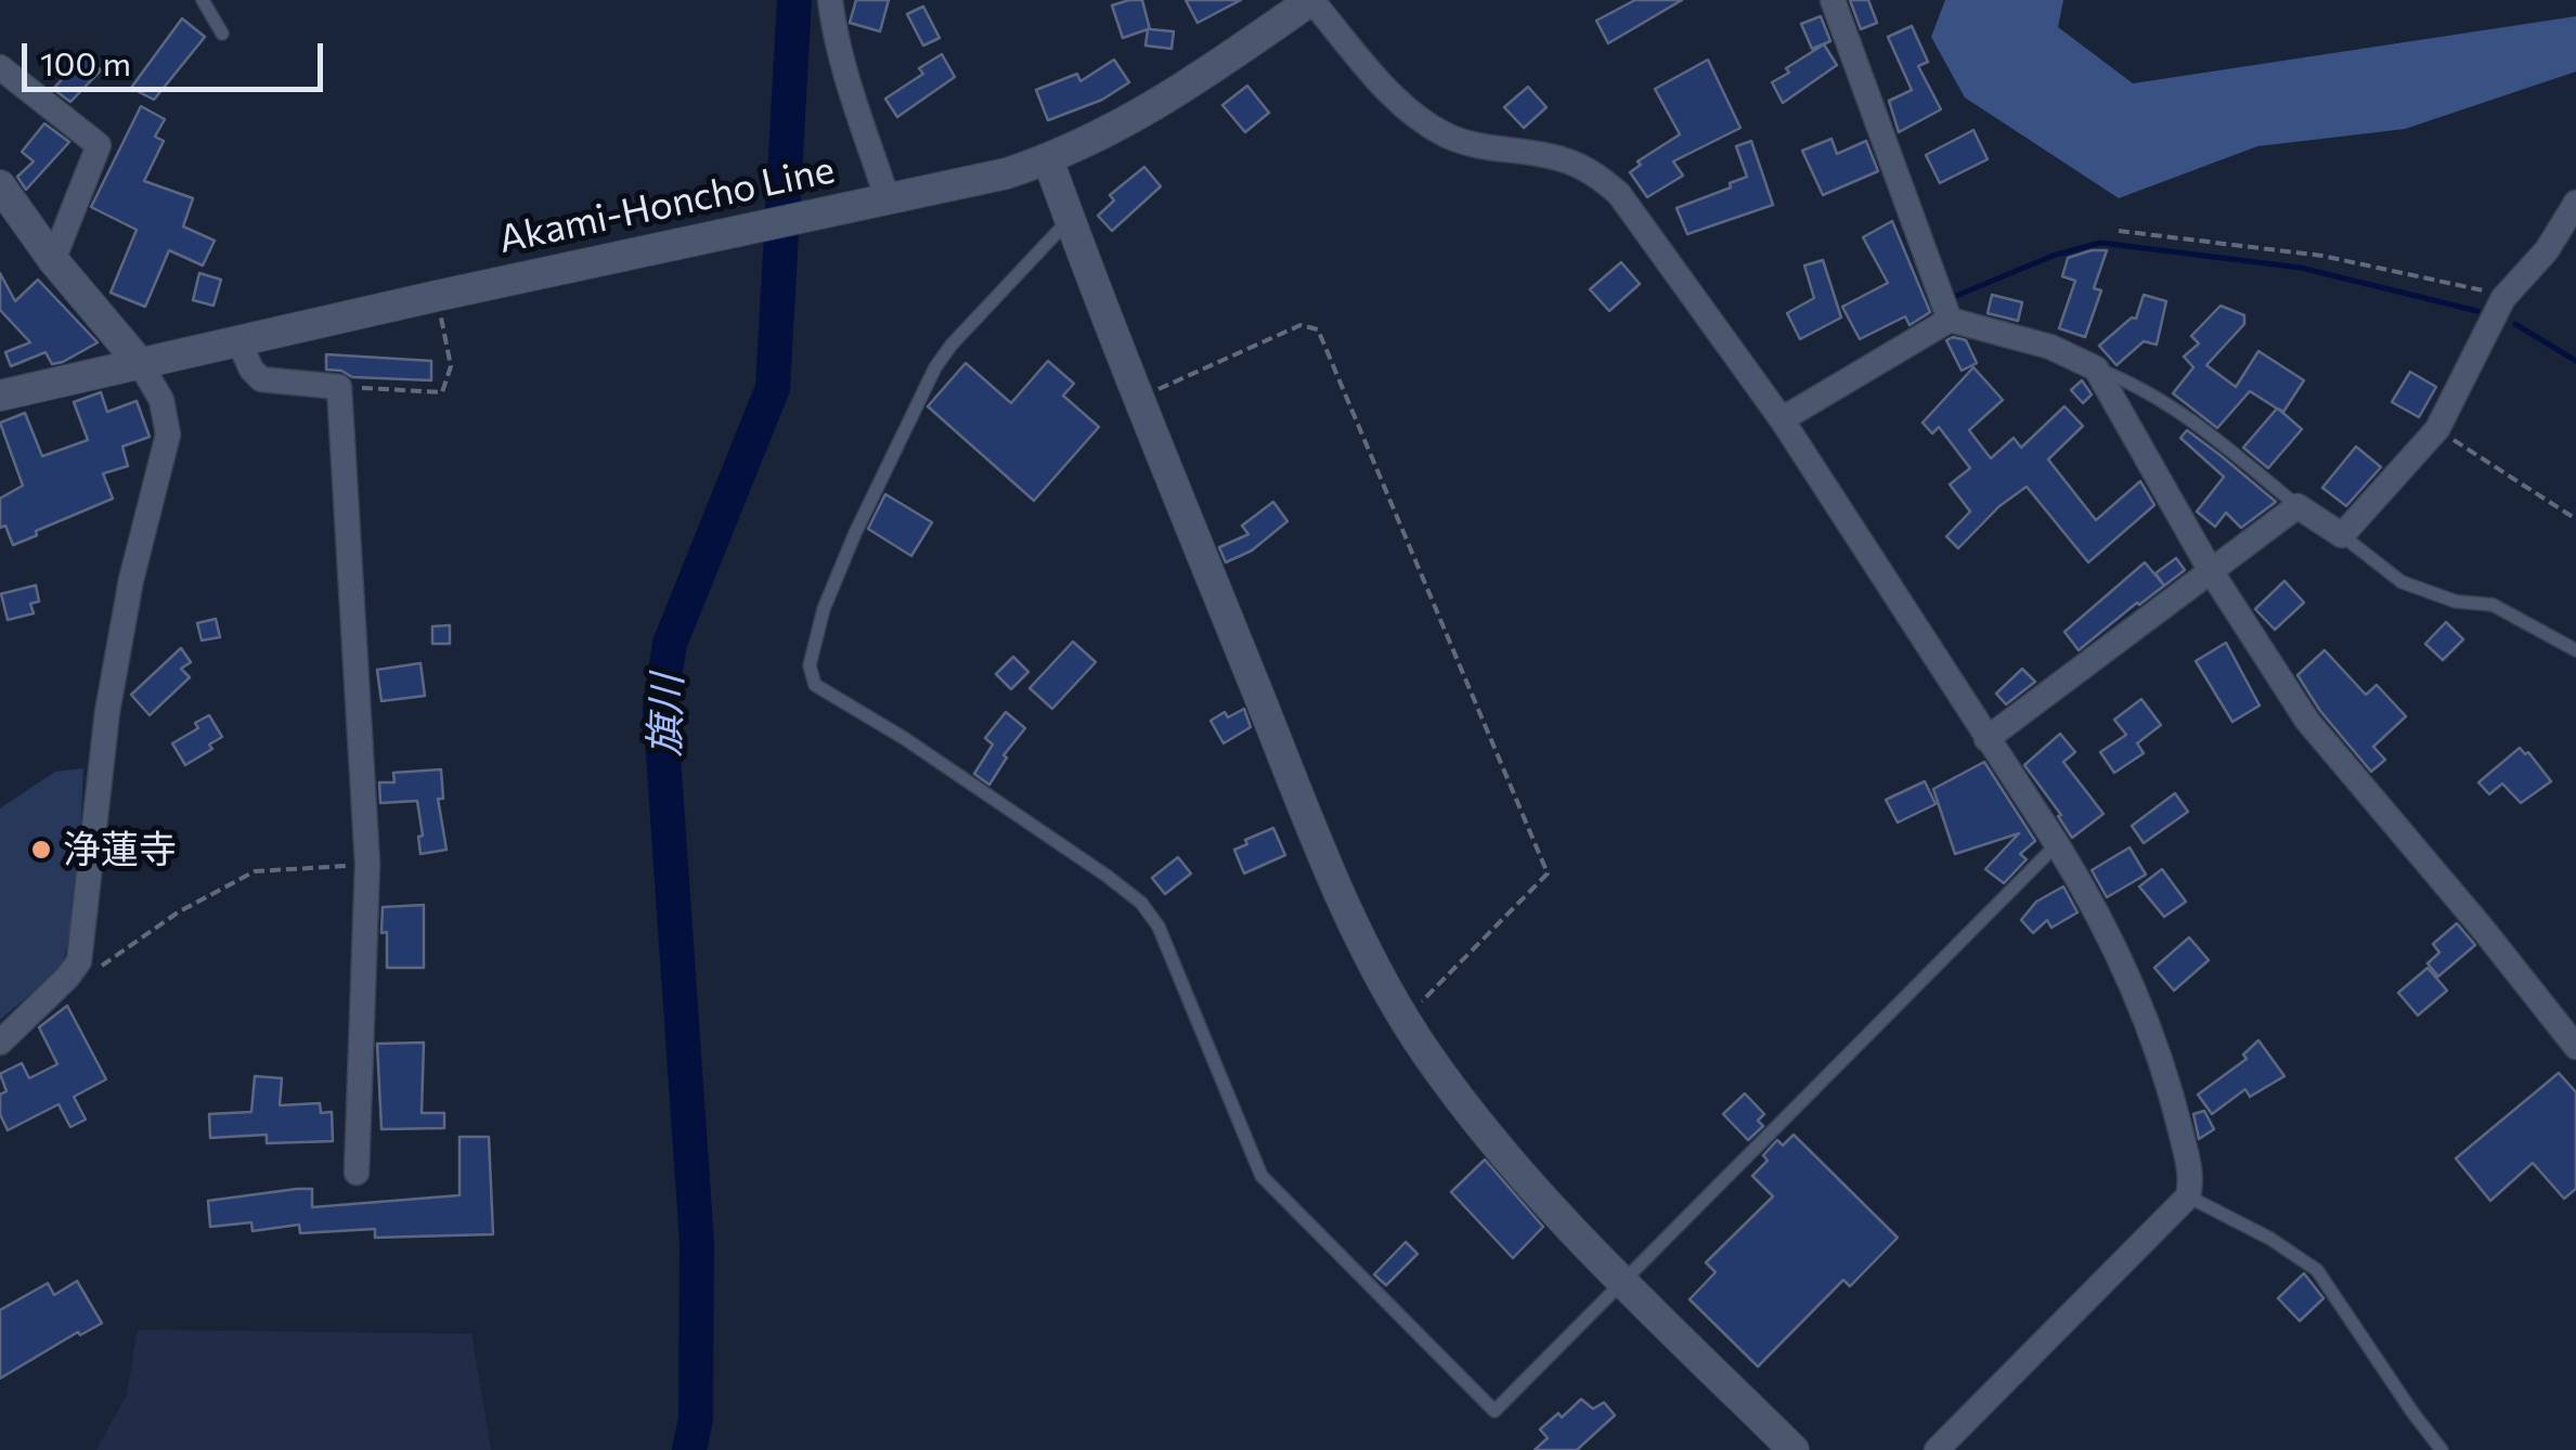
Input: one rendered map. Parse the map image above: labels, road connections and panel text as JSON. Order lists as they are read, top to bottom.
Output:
{
  "streets": {
    "street": ["Akami-Honcho Line"]
  },
  "water": ["旗川"],
  "places": ["浄蓮寺"],
  "scale_bar": "100 m"
}
